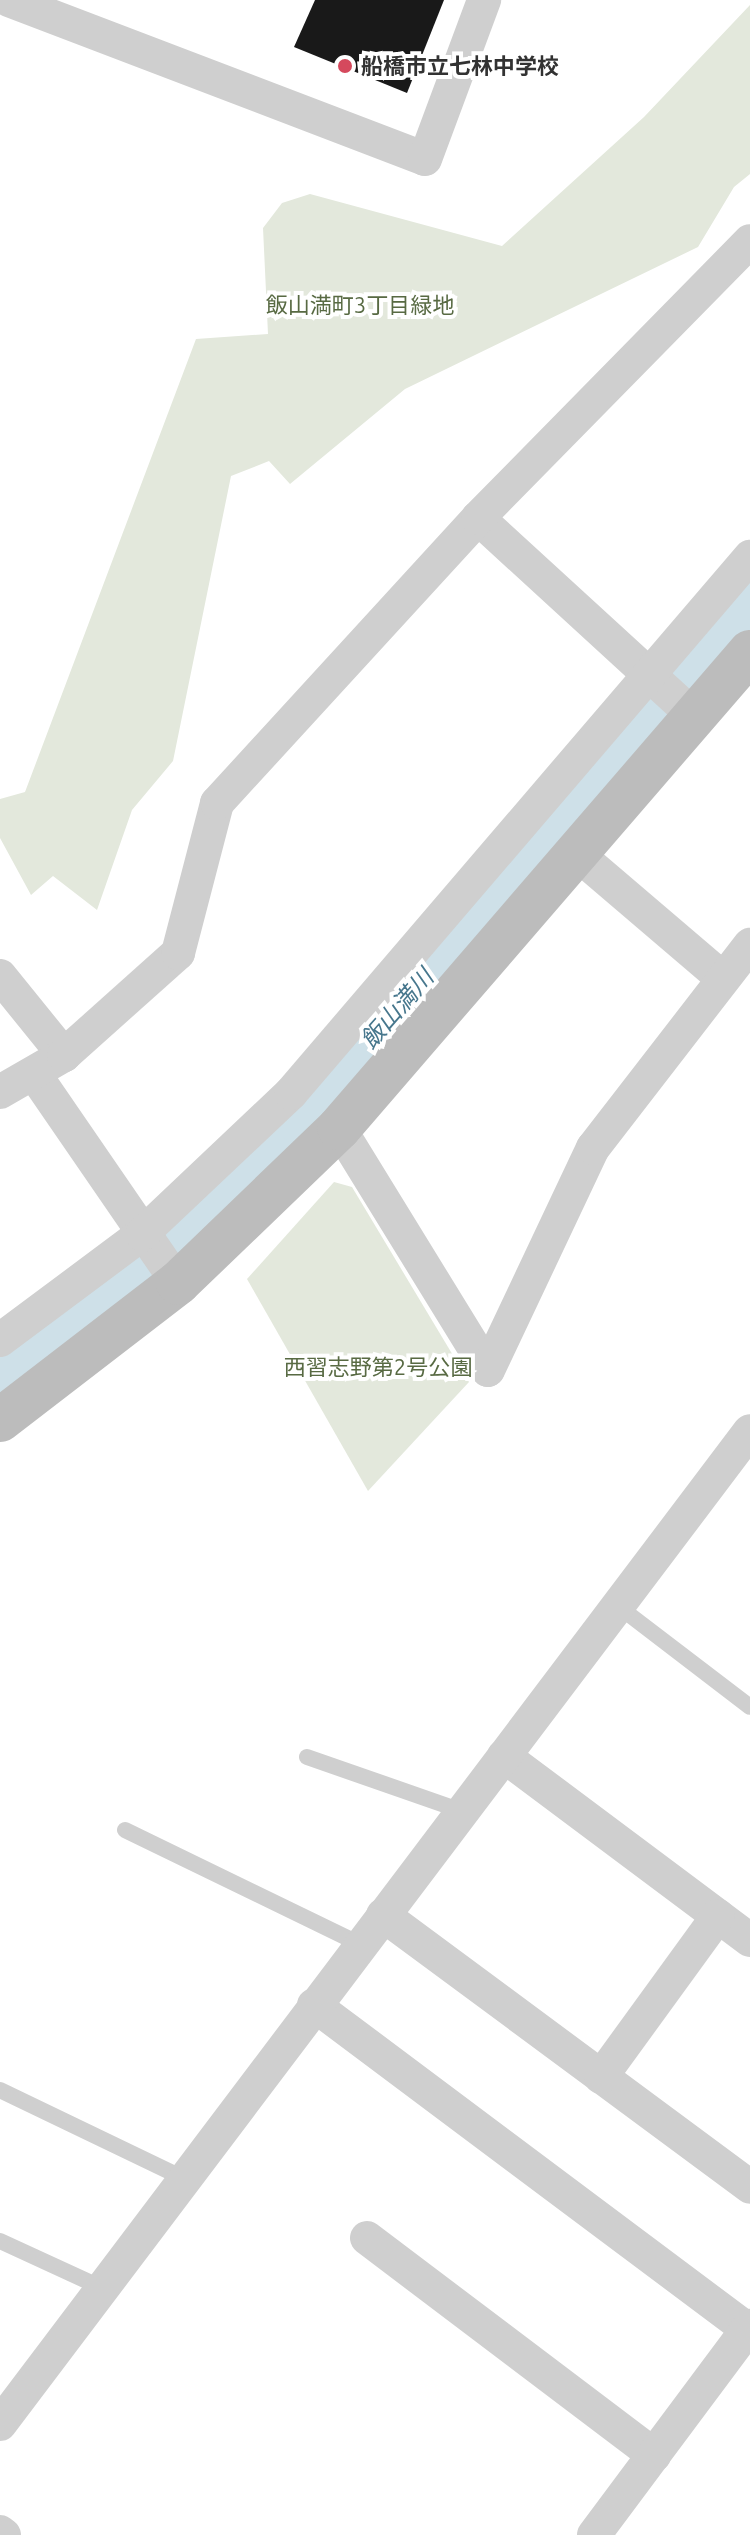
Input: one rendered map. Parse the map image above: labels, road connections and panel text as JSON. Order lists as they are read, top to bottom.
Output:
{
  "water": ["飯山満川"],
  "parks": ["飯山満町3丁目緑地", "西習志野第2号公園"],
  "places": ["船橋市立七林中学校"]
}
